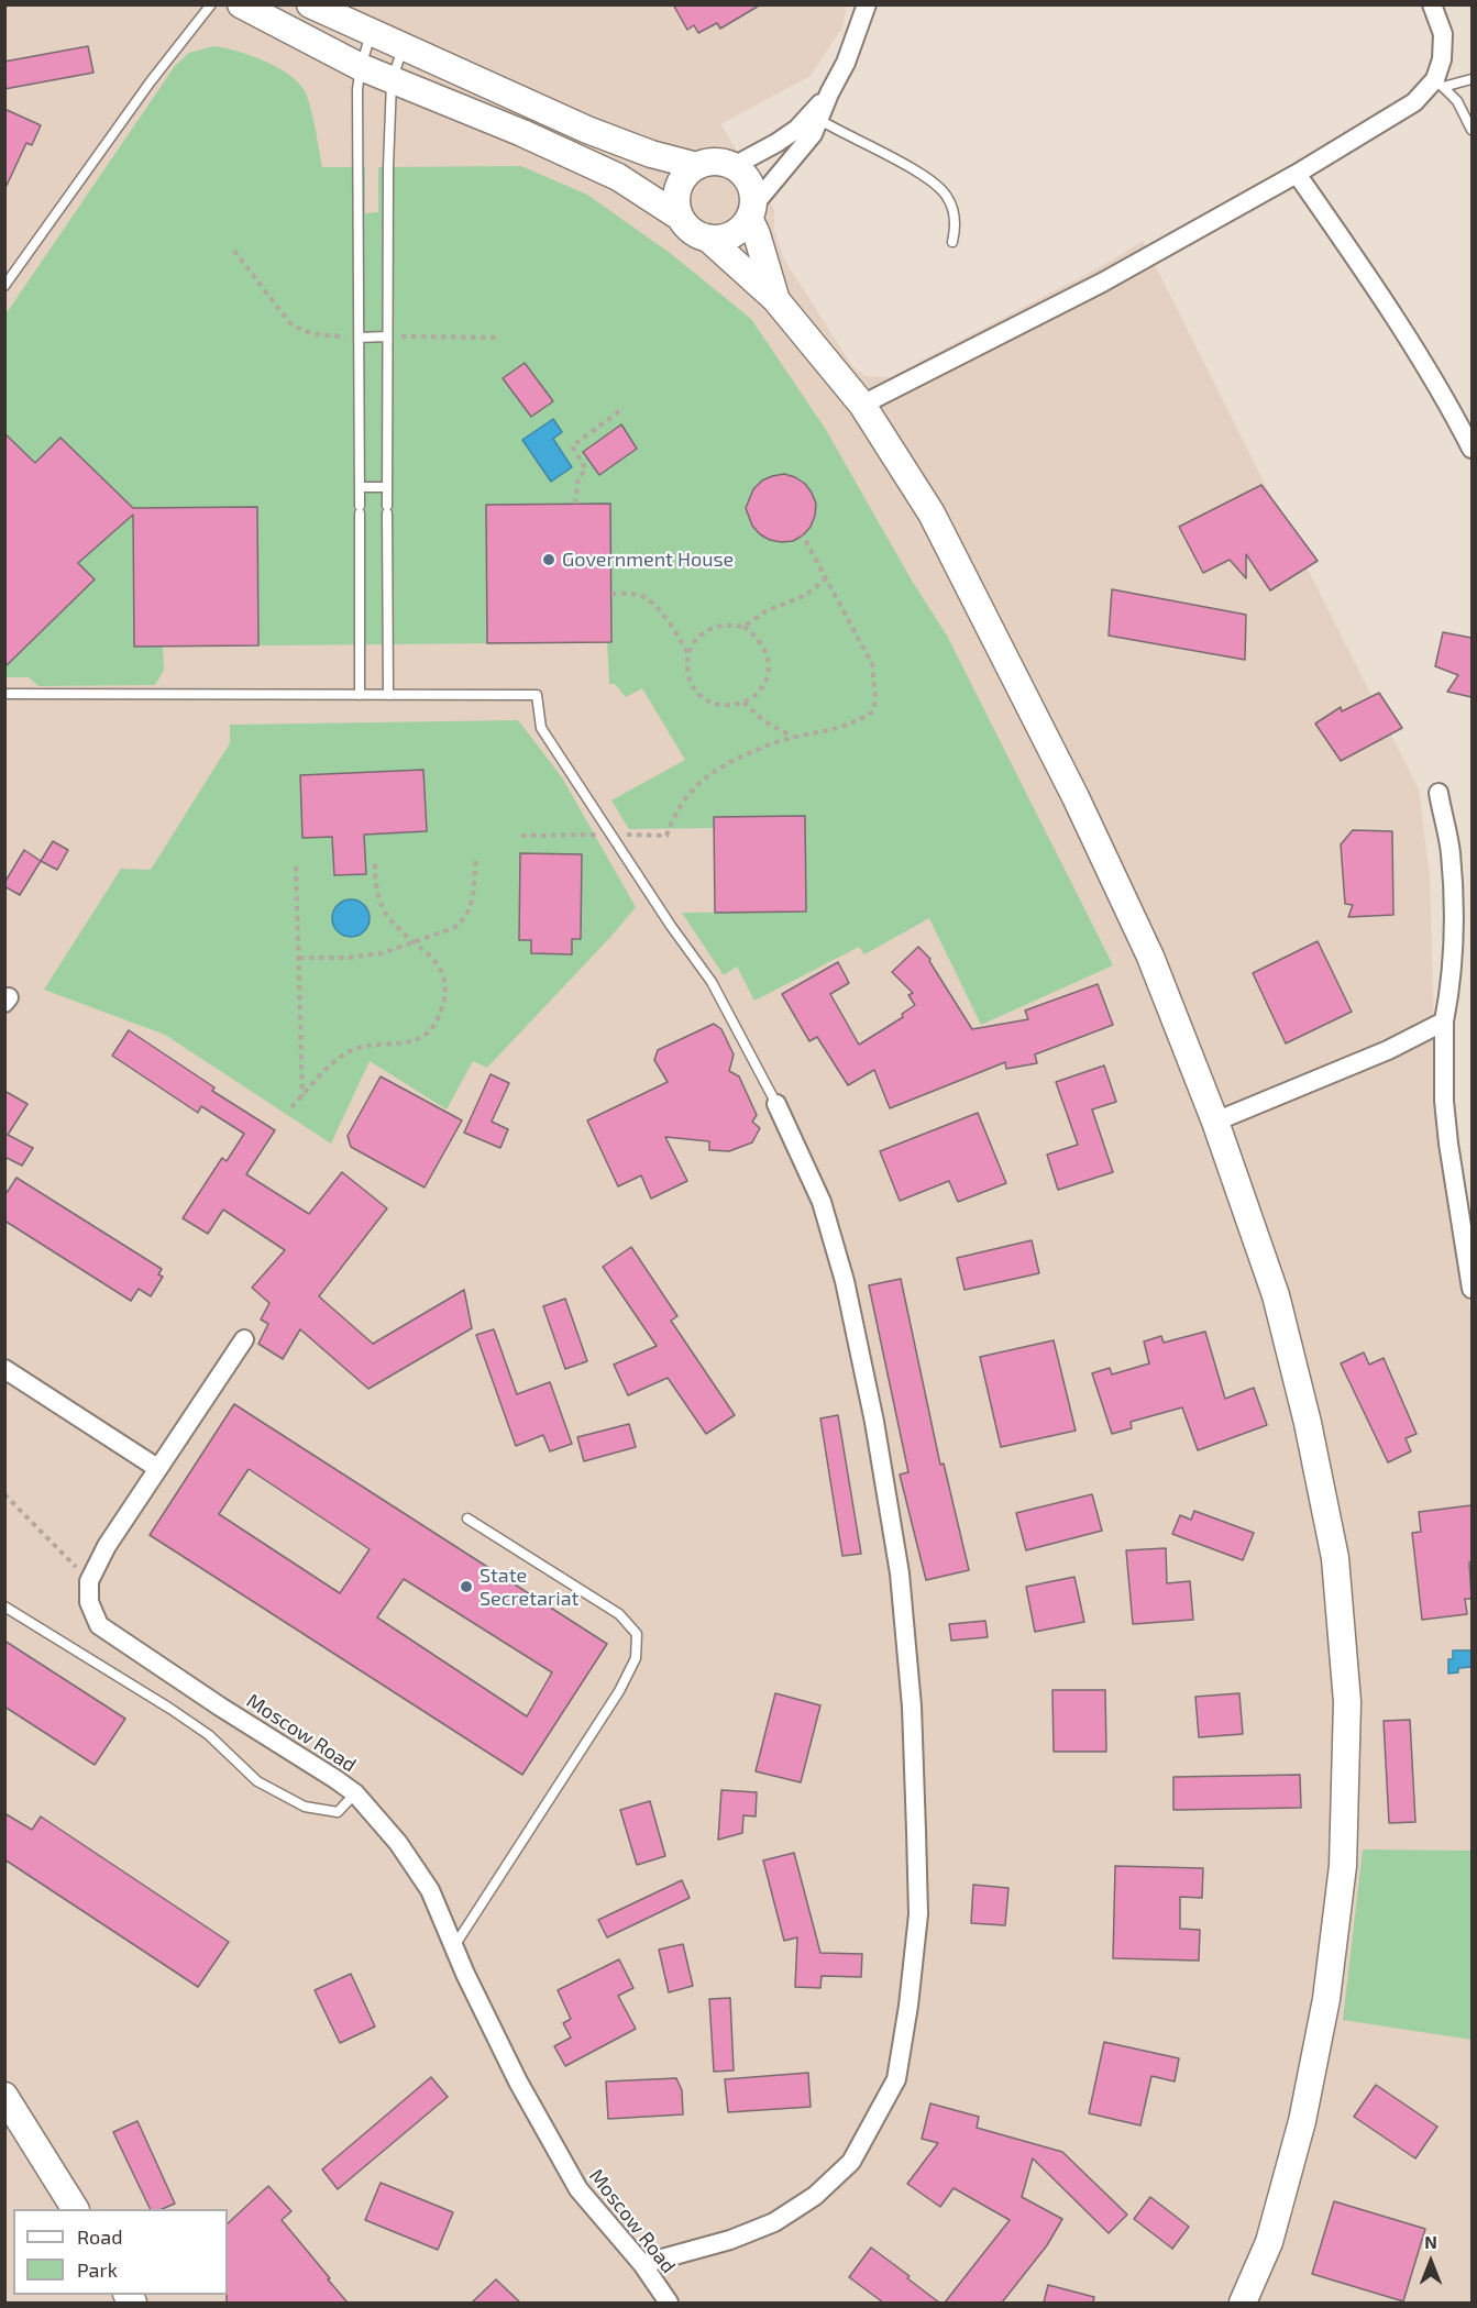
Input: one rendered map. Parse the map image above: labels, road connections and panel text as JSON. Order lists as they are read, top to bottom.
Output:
{
  "streets": {
    "street": ["Moscow Road"]
  },
  "places": ["Government House", "State Secretariat"],
  "legend": ["Road", "Park"],
  "north": "top"
}
